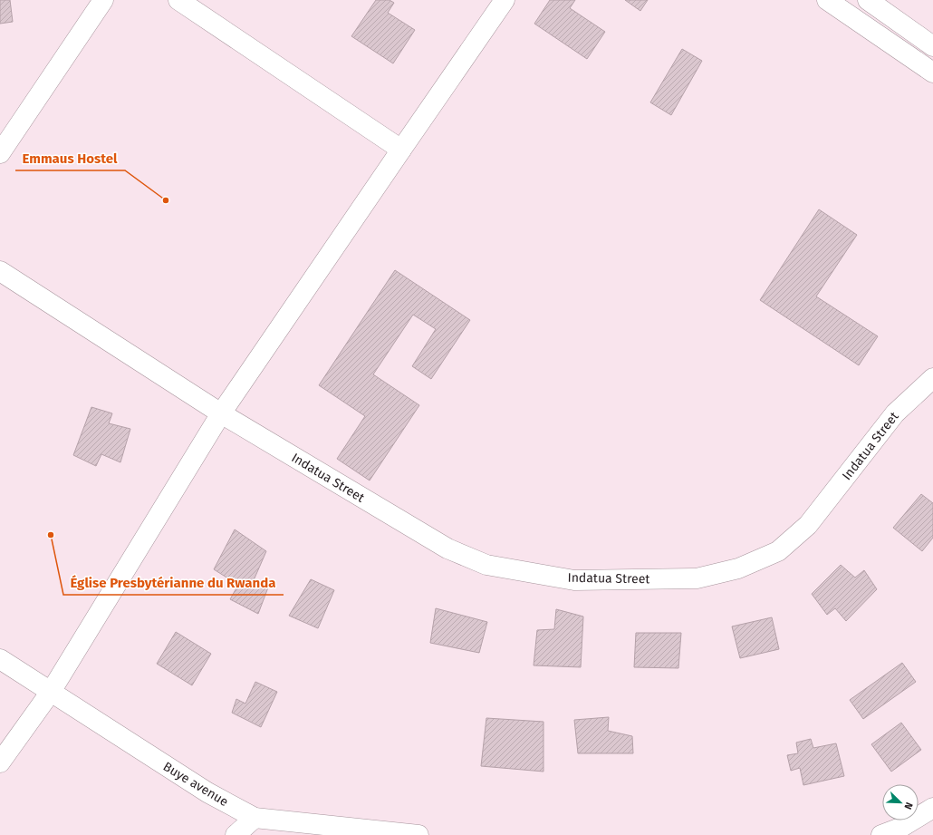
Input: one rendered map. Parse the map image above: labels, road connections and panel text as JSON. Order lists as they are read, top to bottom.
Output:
{
  "streets": {
    "main road": ["Indatua Street", "Buye avenue"]
  },
  "places": ["Emmaus Hostel", "Église Presbytérianne du Rwanda"],
  "north": "bottom right"
}
